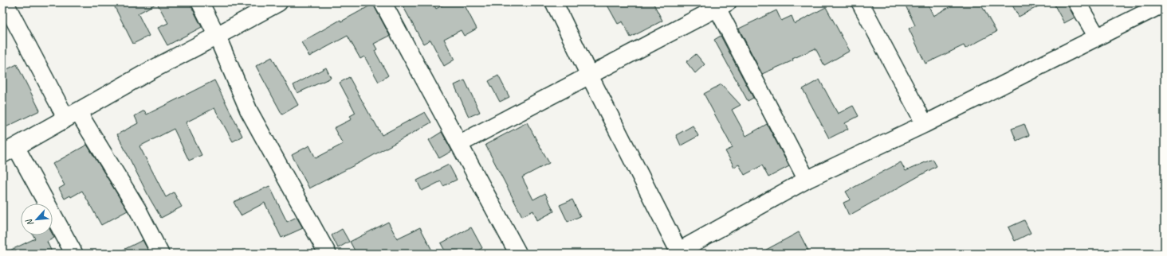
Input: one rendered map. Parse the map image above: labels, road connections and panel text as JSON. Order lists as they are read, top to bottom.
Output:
{
  "north": "bottom left"
}
